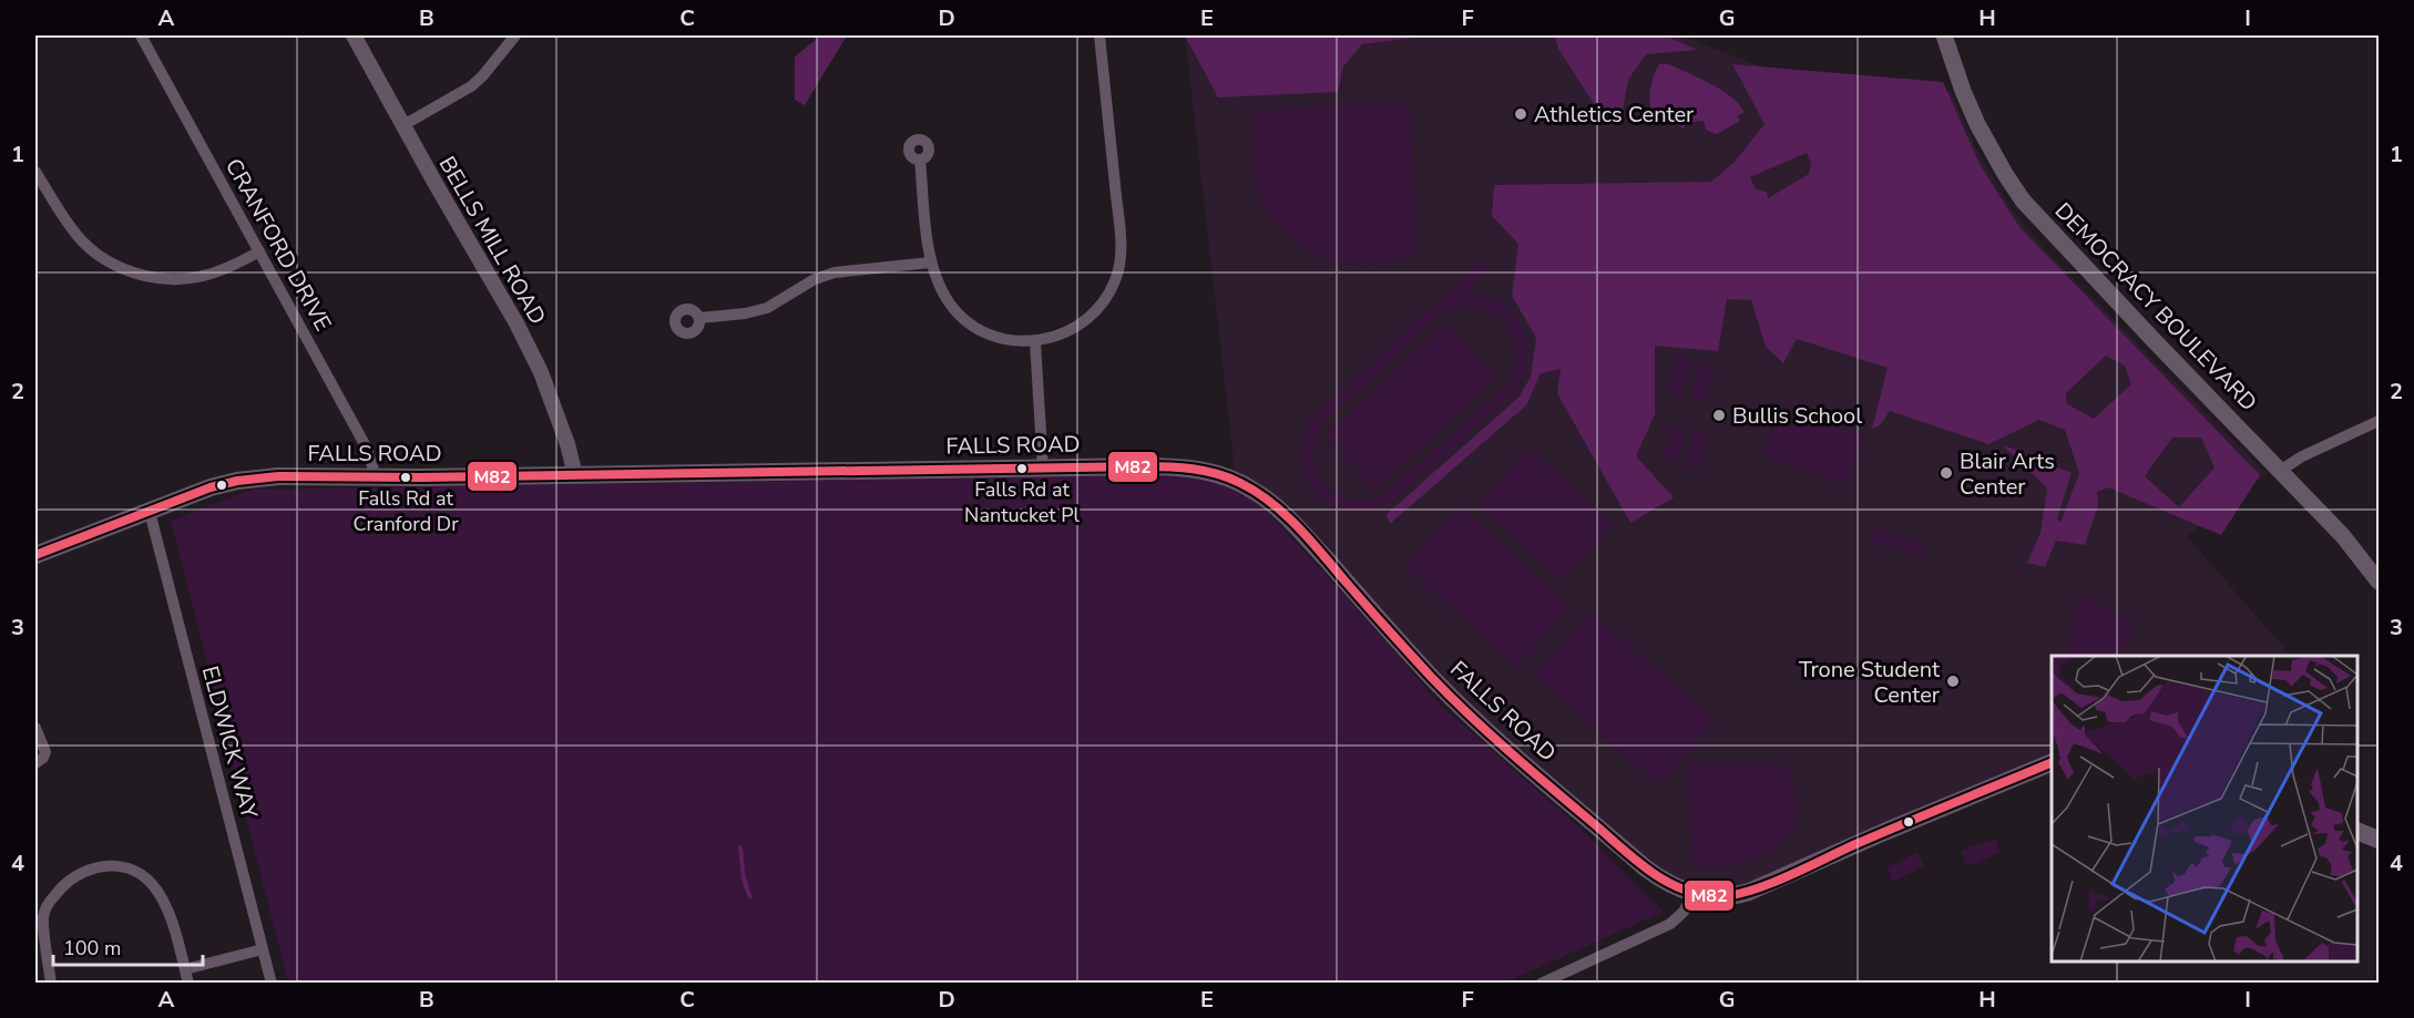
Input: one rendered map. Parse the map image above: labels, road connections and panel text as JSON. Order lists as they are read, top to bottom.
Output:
{
  "streets": {
    "main road": ["DEMOCRACY BOULEVARD", "FALLS ROAD"],
    "street": ["BELLS MILL ROAD", "CRANFORD DRIVE", "ELDWICK WAY"]
  },
  "crossings": [
    ["BELLS MILL ROAD", "FALLS ROAD"],
    ["CRANFORD DRIVE", "FALLS ROAD"],
    ["FALLS ROAD", "ELDWICK WAY"]
  ],
  "places": [
    "Athletics Center",
    "Bullis School",
    "Falls Rd at Nantucket Pl",
    "Blair Arts Center",
    "Falls Rd at Cranford Dr",
    "Trone Student Center"
  ],
  "lines": ["transit line M82"],
  "scale_bar": "100 m",
  "grid": {
    "columns": [
      "A",
      "B",
      "C",
      "D",
      "E",
      "F",
      "G",
      "H",
      "I"
    ],
    "rows": [
      "1",
      "2",
      "3",
      "4"
    ]
  }
}
